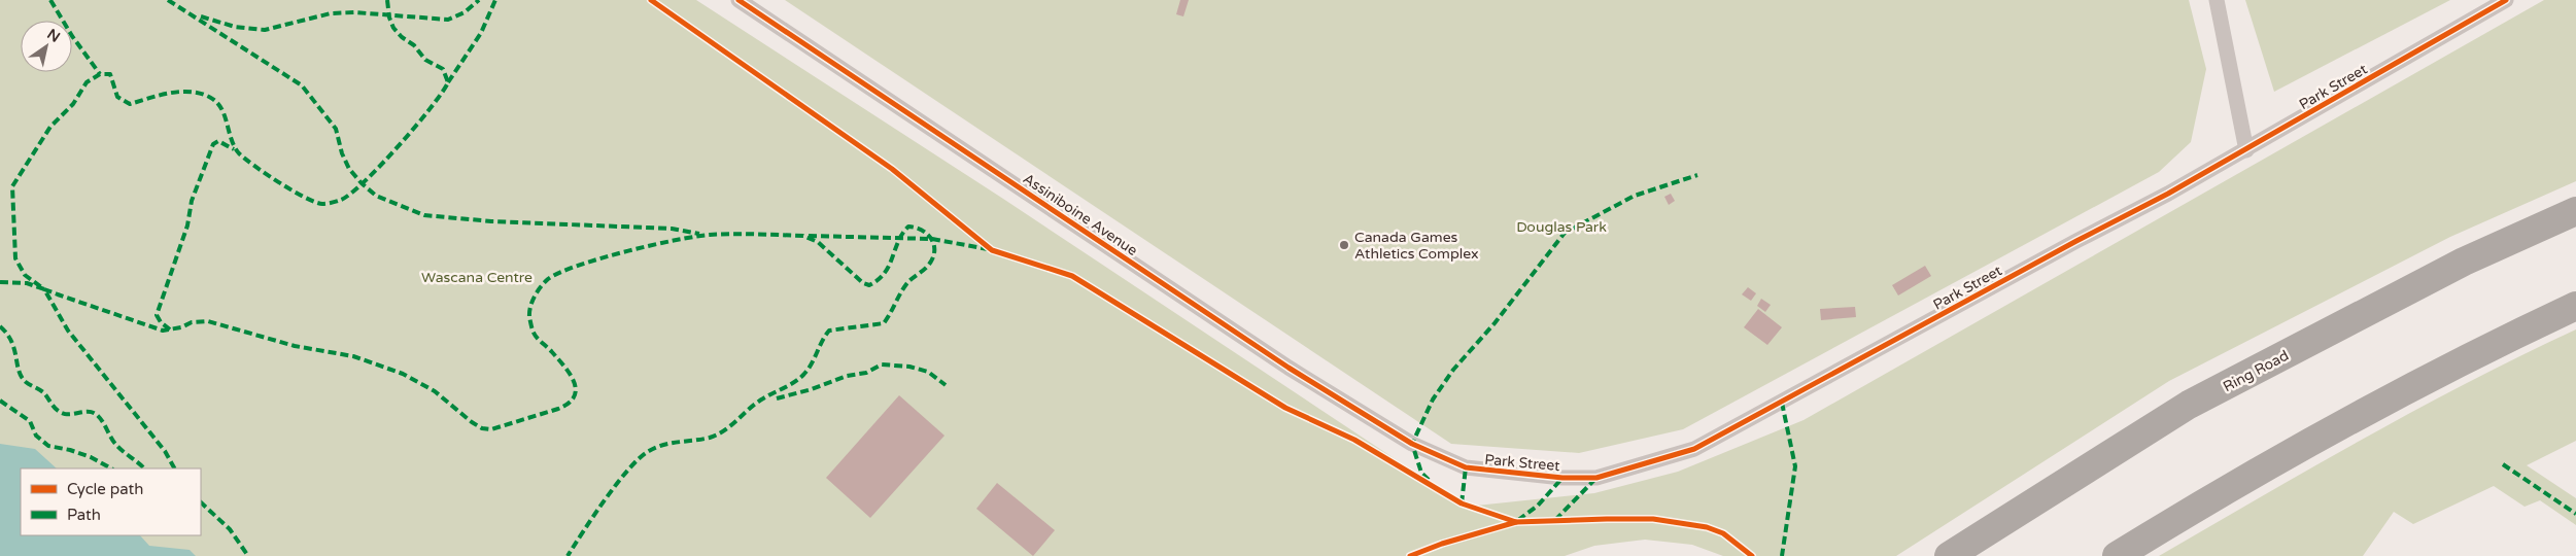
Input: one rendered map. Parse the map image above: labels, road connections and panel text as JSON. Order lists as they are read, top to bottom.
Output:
{
  "streets": {
    "highway": ["Ring Road"],
    "street": ["Park Street", "Assiniboine Avenue"]
  },
  "crossings": [
    ["Park Street", "Assiniboine Avenue"]
  ],
  "parks": ["Douglas Park", "Wascana Centre"],
  "places": ["Canada Games Athletics Complex"],
  "legend": ["Cycle path", "Path"],
  "north": "top right"
}
